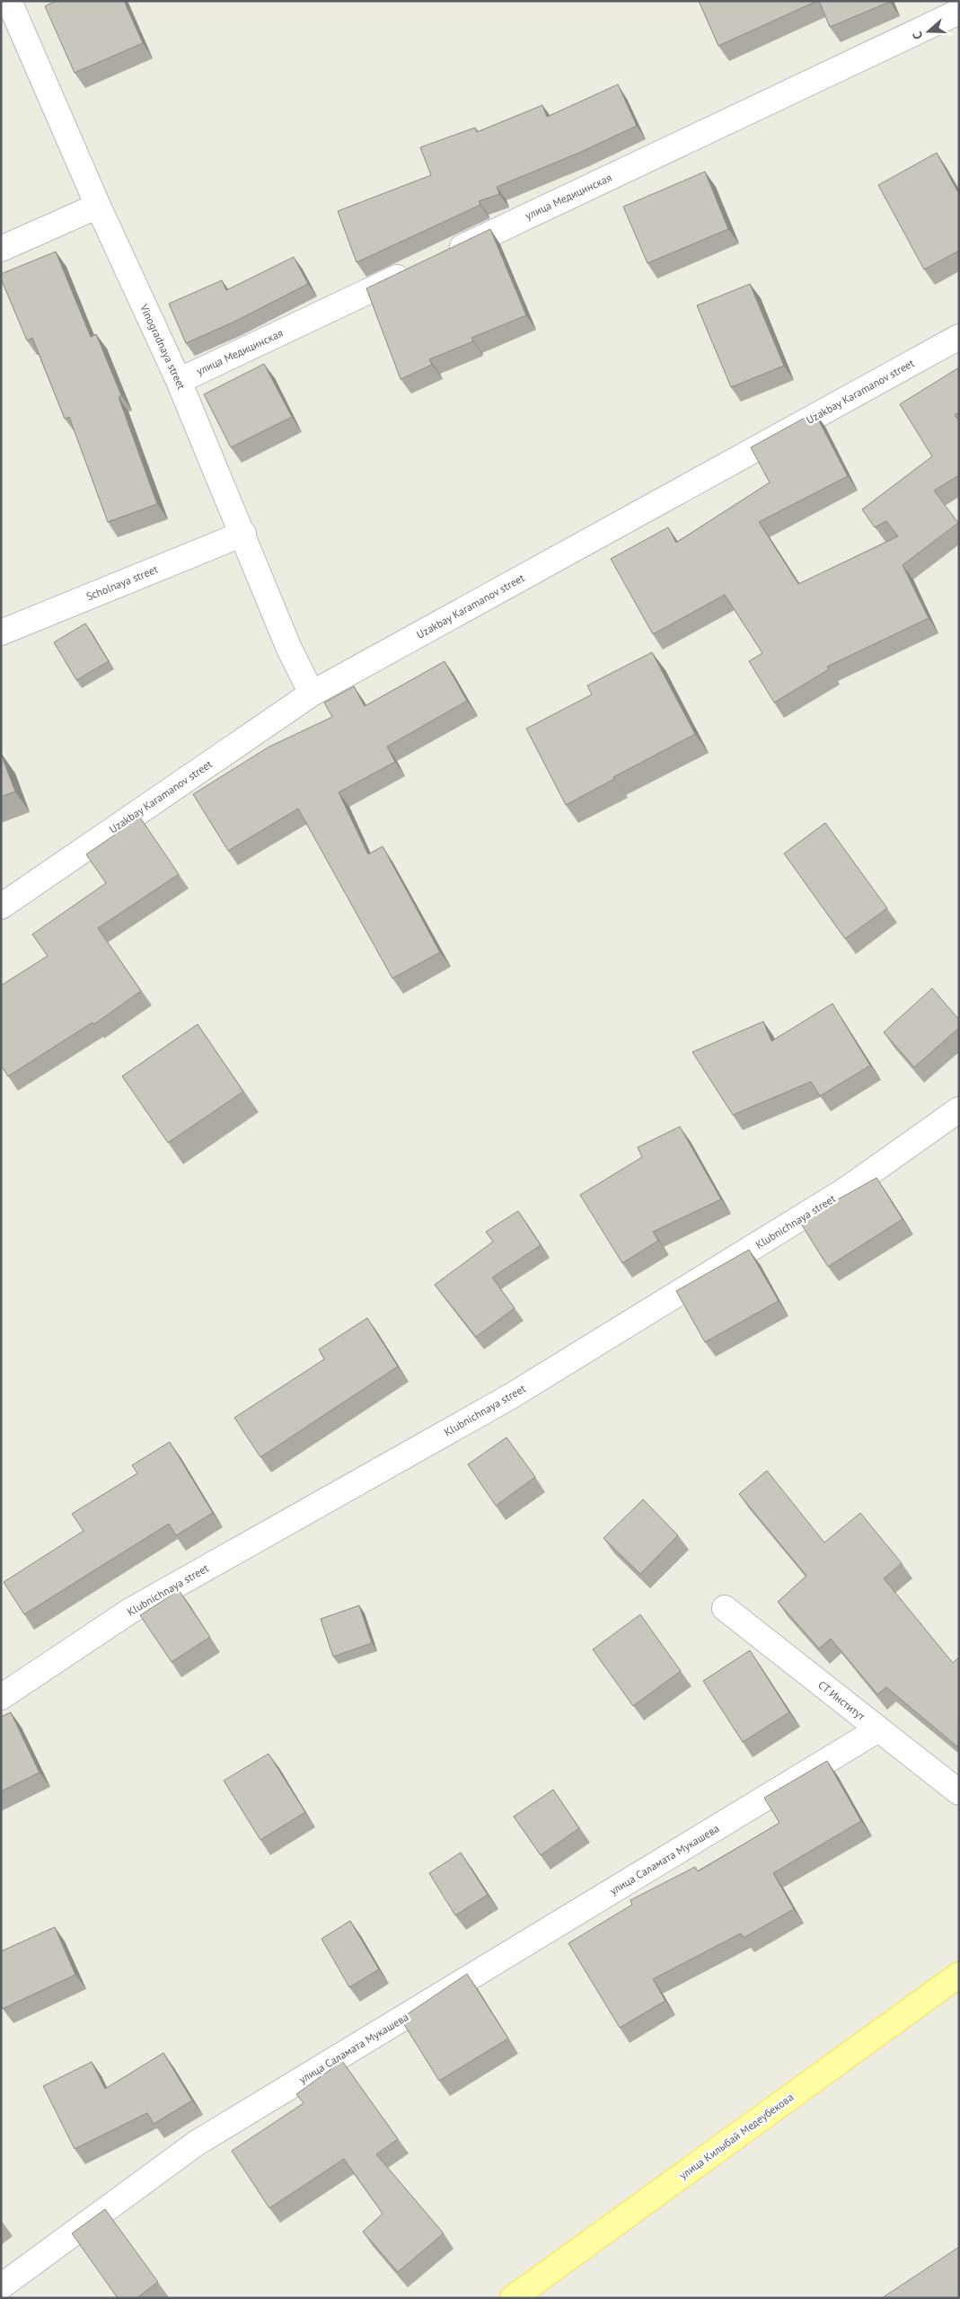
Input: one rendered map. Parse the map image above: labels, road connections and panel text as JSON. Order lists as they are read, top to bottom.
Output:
{
  "streets": {
    "main road": ["улица Килыбай Медеубекова"],
    "street": [
      "улица Медицинская",
      "Vinogradnaya street",
      "Uzakbay Karamanov street",
      "Scholnaya street",
      "Klubnichnaya street",
      "СТ Институт",
      "улица Саламата Мукашева"
    ]
  },
  "crossings": [
    ["улица Медицинская", "Vinogradnaya street"],
    ["Vinogradnaya street", "Uzakbay Karamanov street"],
    ["Vinogradnaya street", "Scholnaya street"],
    ["СТ Институт", "улица Саламата Мукашева"]
  ],
  "north": "left"
}
